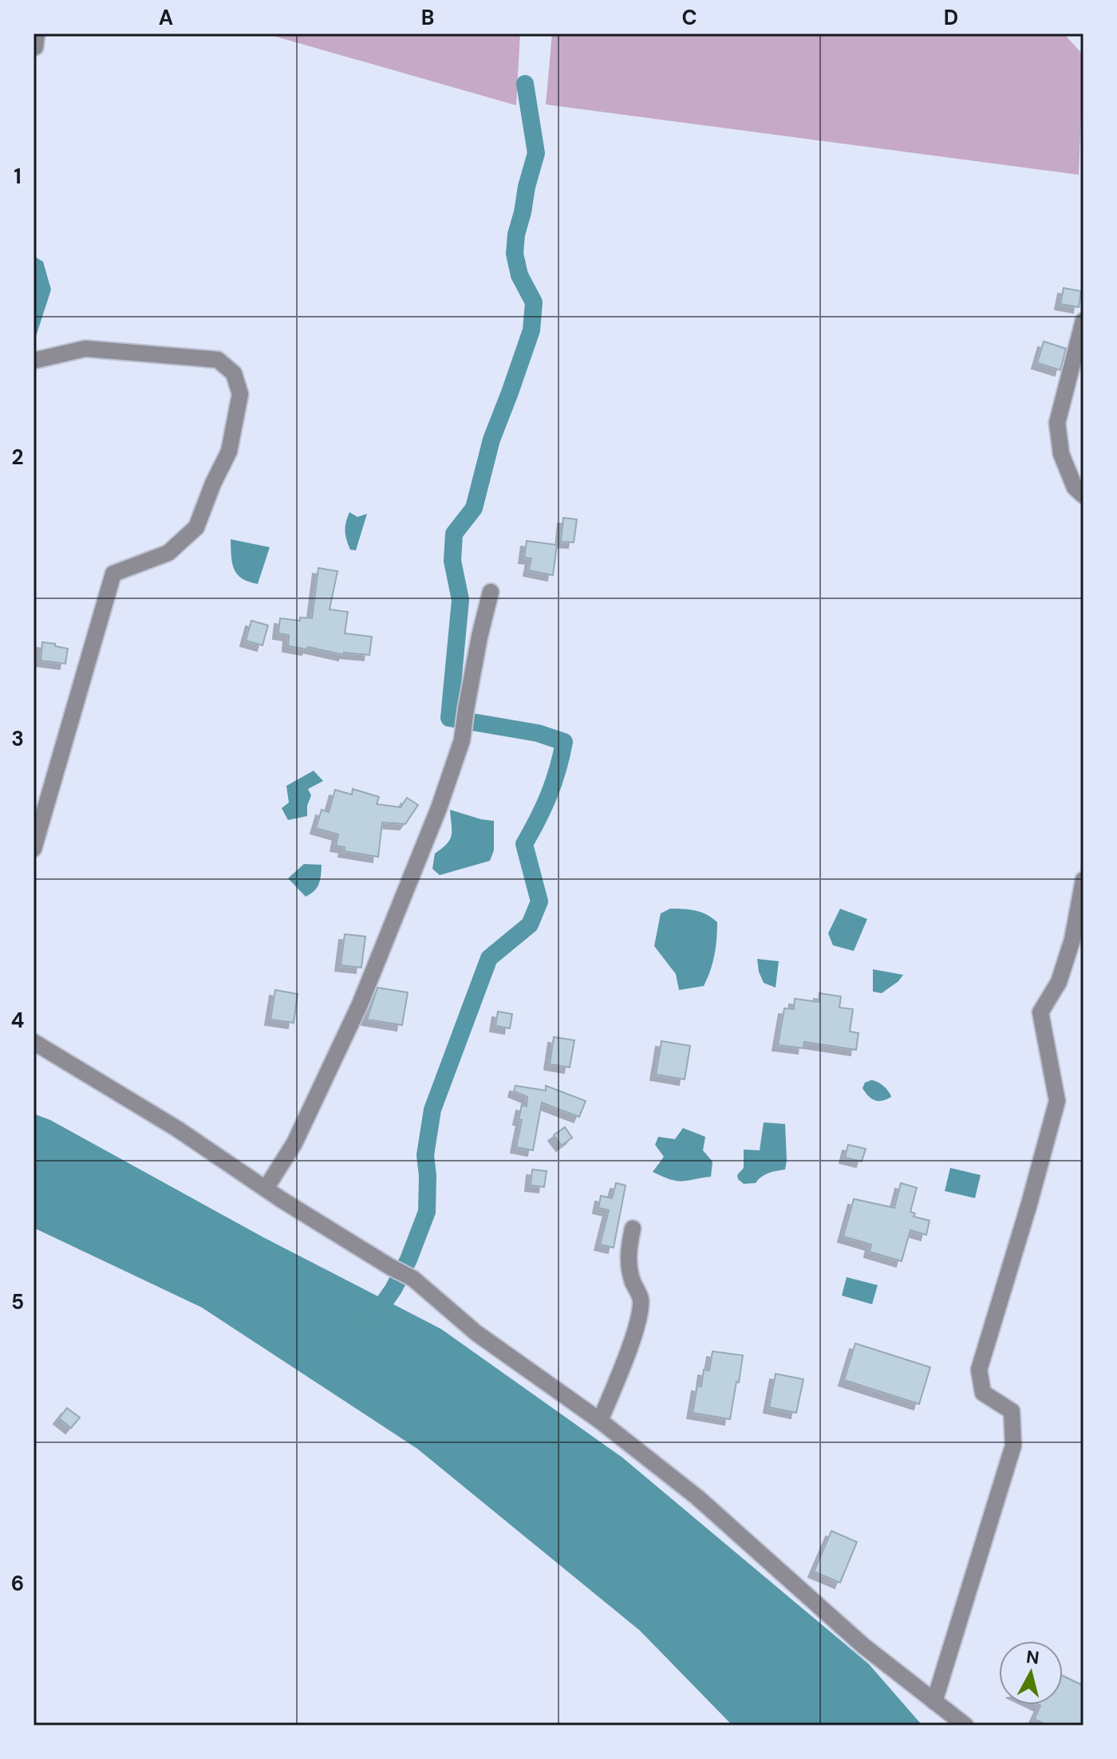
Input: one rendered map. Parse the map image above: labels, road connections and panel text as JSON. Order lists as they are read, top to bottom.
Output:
{
  "north": "top",
  "grid": {
    "columns": [
      "A",
      "B",
      "C",
      "D"
    ],
    "rows": [
      "1",
      "2",
      "3",
      "4",
      "5",
      "6"
    ]
  }
}
